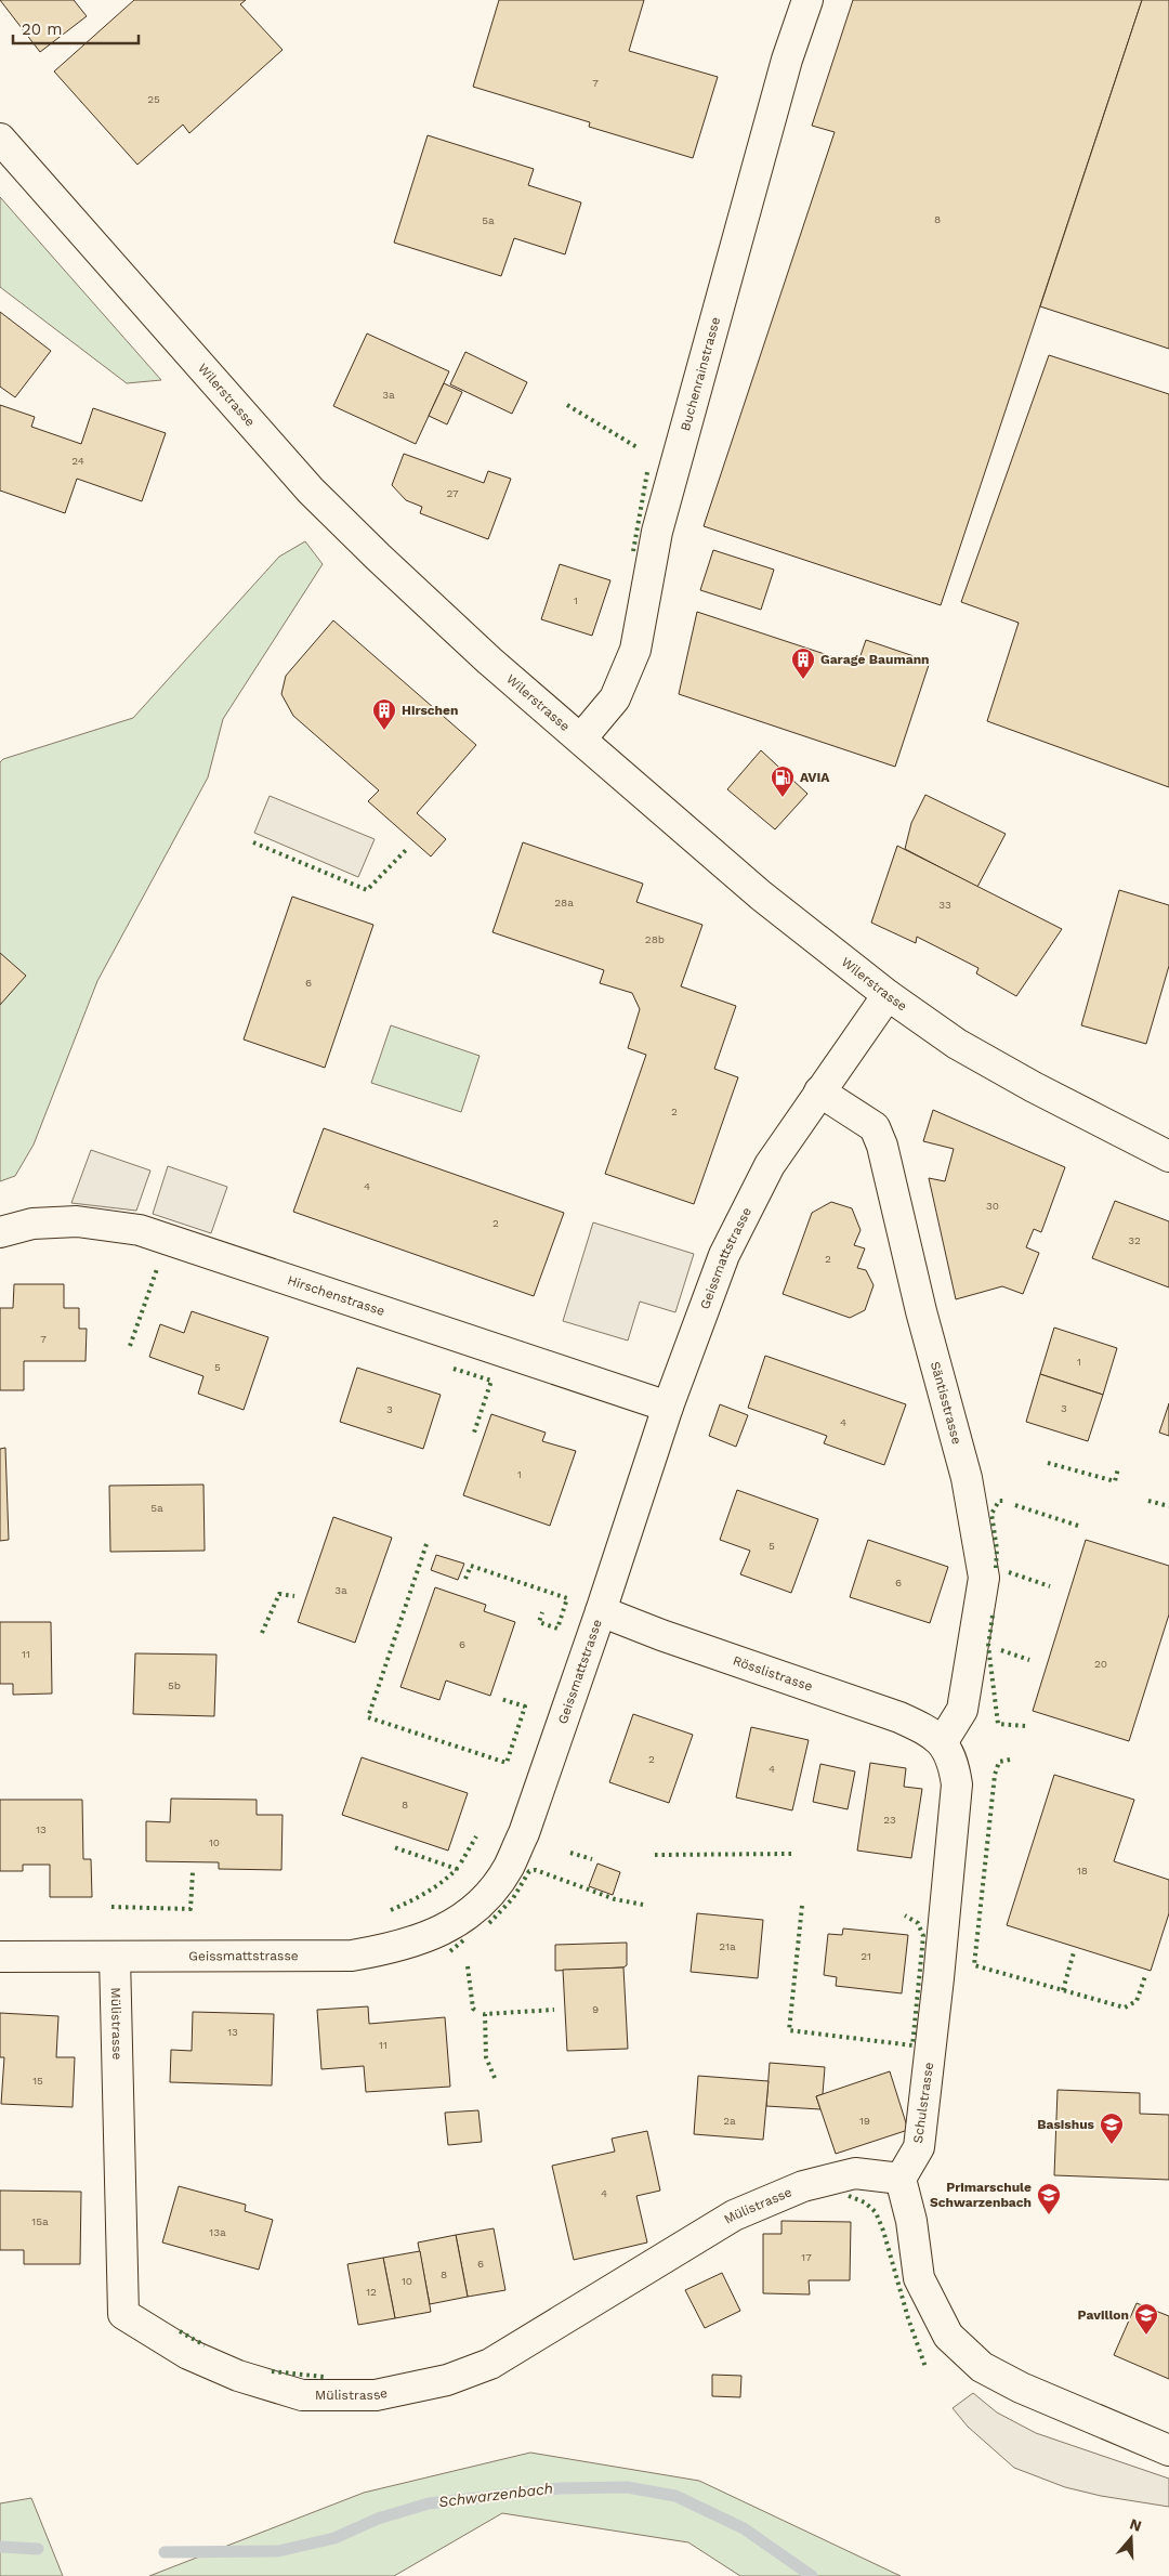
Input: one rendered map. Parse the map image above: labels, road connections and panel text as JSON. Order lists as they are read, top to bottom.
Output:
{
  "streets": {
    "street": [
      "Buchenrainstrasse",
      "Wilerstrasse",
      "Geissmattstrasse",
      "Hirschenstrasse",
      "Säntisstrasse",
      "Rösslistrasse",
      "Mülistrasse",
      "Schulstrasse"
    ]
  },
  "crossings": [
    ["Buchenrainstrasse", "Wilerstrasse"],
    ["Wilerstrasse", "Geissmattstrasse"],
    ["Geissmattstrasse", "Hirschenstrasse"],
    ["Geissmattstrasse", "Säntisstrasse"],
    ["Geissmattstrasse", "Rösslistrasse"],
    ["Geissmattstrasse", "Mülistrasse"],
    ["Säntisstrasse", "Rösslistrasse"],
    ["Säntisstrasse", "Schulstrasse"],
    ["Rösslistrasse", "Schulstrasse"],
    ["Mülistrasse", "Schulstrasse"]
  ],
  "water": ["Schwarzenbach"],
  "places": {
    "building": ["Garage Baumann", "Hirschen"],
    "fuel station": ["AVIA"],
    "school or university": ["Basishus", "Primarschule Schwarzenbach", "Pavillon"]
  },
  "house_numbers": [
    "7",
    "25",
    "8",
    "5a",
    "3a",
    "24",
    "27",
    "1",
    "28a",
    "33",
    "28b",
    "6",
    "2",
    "4",
    "30",
    "2",
    "32",
    "2",
    "7",
    "1",
    "5",
    "3",
    "3",
    "4",
    "1",
    "5a",
    "5",
    "6",
    "3a",
    "6",
    "11",
    "20",
    "5b",
    "2",
    "4",
    "8",
    "23",
    "13",
    "10",
    "18",
    "21a",
    "21",
    "9",
    "13",
    "11",
    "15",
    "2a",
    "19",
    "4",
    "15a",
    "13a",
    "17",
    "6",
    "8",
    "10",
    "12"
  ],
  "scale_bar": "20 m",
  "north": "top"
}
